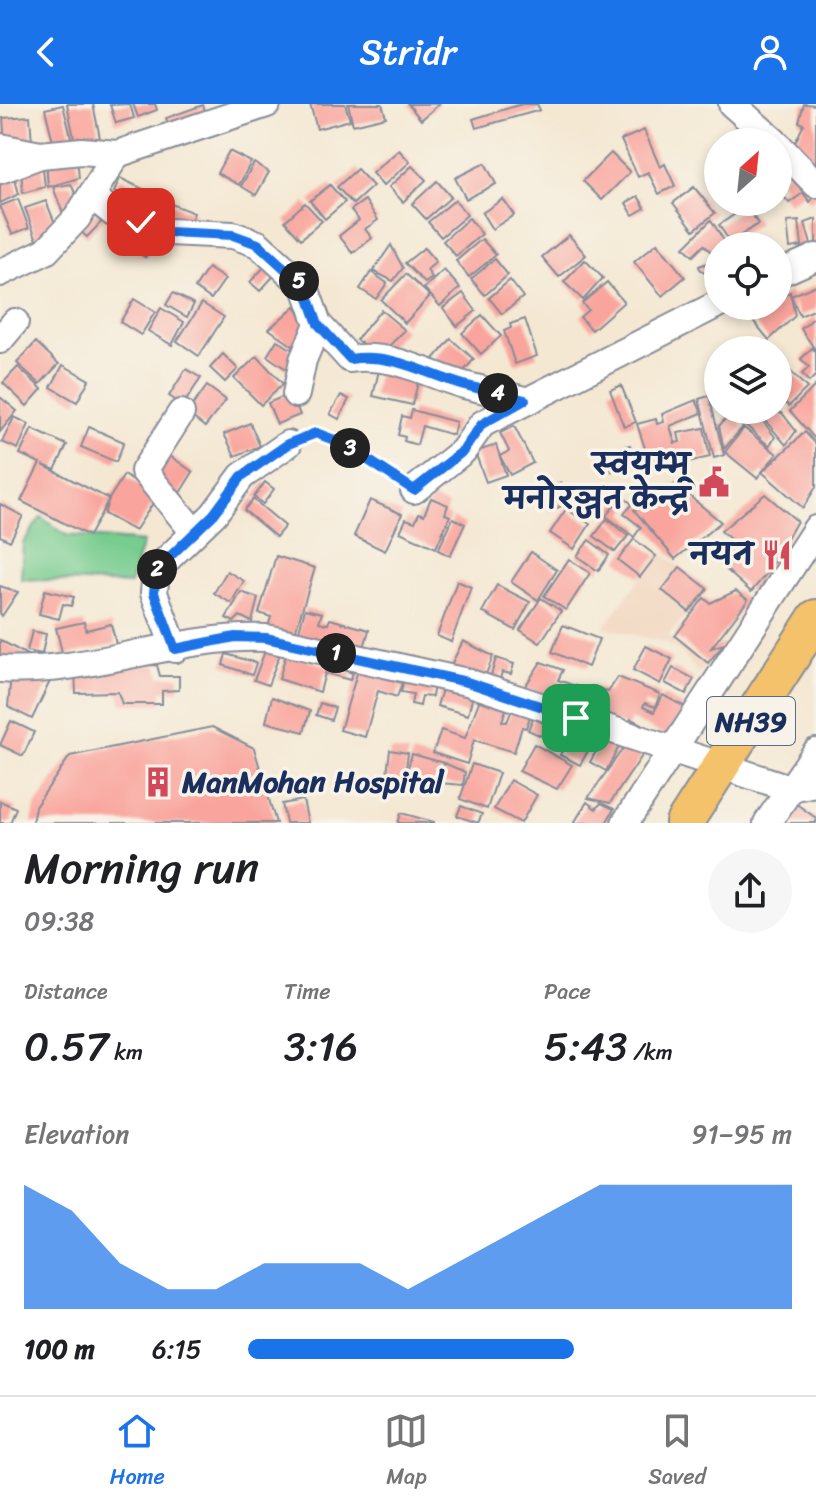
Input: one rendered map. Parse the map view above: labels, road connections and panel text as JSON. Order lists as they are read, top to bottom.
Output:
{
  "streets": {
    "highway": ["NH39"]
  },
  "places": {
    "public building": ["स्वयम्भू मनोरञ्जन केन्द्र"],
    "restaurant": ["नयन"],
    "building": ["ManMohan Hospital"]
  },
  "north": "top right",
  "page": {
    "header": "Stridr",
    "pins": [
      "5",
      "4",
      "3",
      "2",
      "1"
    ],
    "heading": ["Morning run", "09:38"],
    "stats": [
      ["Distance", "0.57 km"],
      ["Time", "3:16"],
      ["Pace", "5:43 /km"]
    ],
    "chart": ["Elevation", "91–95 m"],
    "list": [
      {
        "name": "100 m",
        "note": "6:15"
      }
    ],
    "tabs": ["Home", "Map", "Saved"]
  }
}
